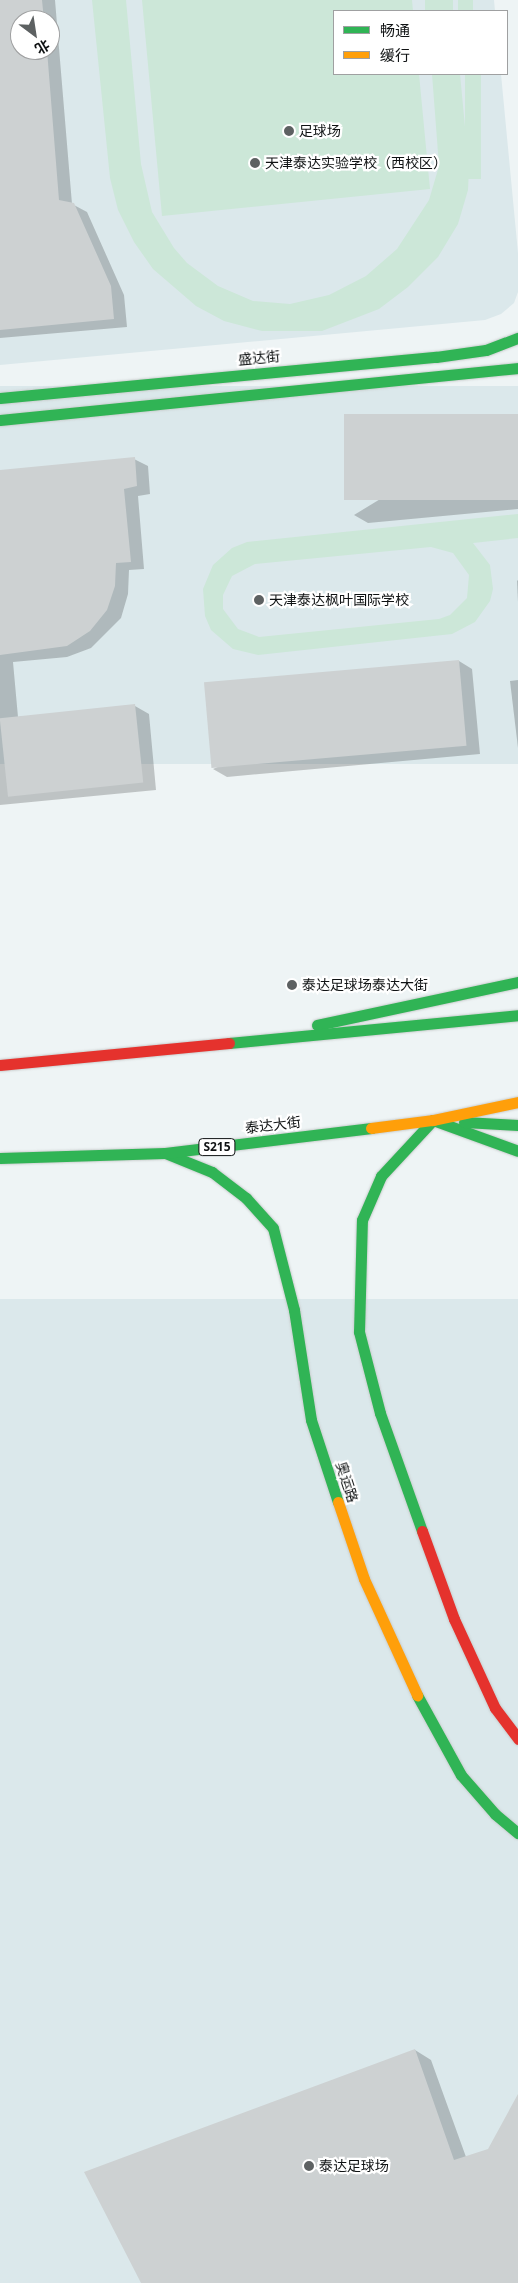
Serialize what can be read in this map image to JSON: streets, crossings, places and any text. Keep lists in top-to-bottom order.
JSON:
{
  "streets": {
    "main road": [
      "盛达街",
      "泰达大街",
      "S215",
      "奥运路"
    ]
  },
  "crossings": [
    ["泰达大街", "奥运路"]
  ],
  "places": [
    "足球场",
    "天津泰达实验学校（西校区）",
    "天津泰达枫叶国际学校",
    "泰达足球场泰达大街",
    "泰达足球场"
  ],
  "legend": ["畅通", "缓行"],
  "north": "bottom right"
}
